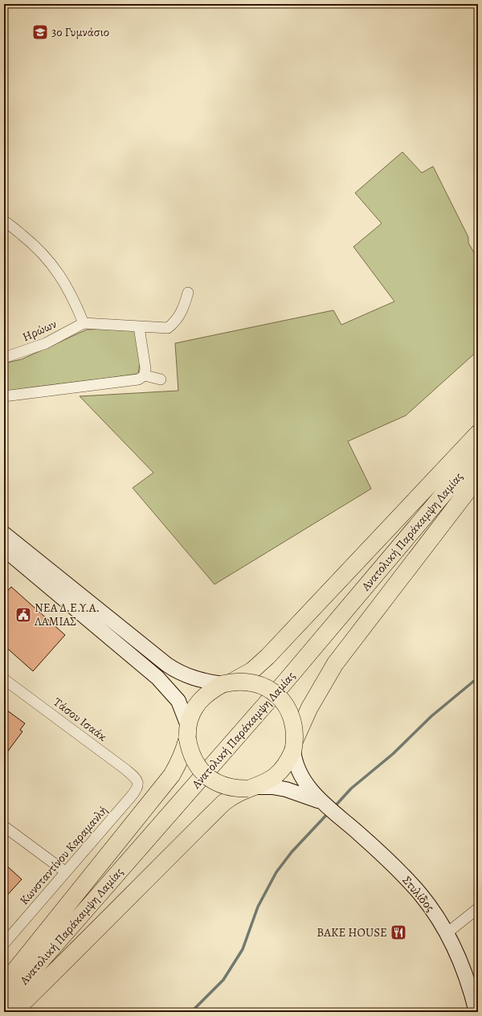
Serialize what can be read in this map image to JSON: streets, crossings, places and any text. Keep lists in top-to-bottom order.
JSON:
{
  "streets": {
    "main road": ["Ανατολική Παράκαμψη Λαμίας", "Στυλίδος"],
    "street": ["Ηρώων", "Τάσου Ισαάκ", "Κωνσταντίνου Καραμανλή"]
  },
  "crossings": [
    ["Τάσου Ισαάκ", "Κωνσταντίνου Καραμανλή"]
  ],
  "places": {
    "school or university": ["3ο Γυμνάσιο"],
    "public building": ["ΝΕΑ Δ.Ε.Υ.Α. ΛΑΜΙΑΣ"],
    "restaurant": ["BAKE HOUSE"]
  }
}
